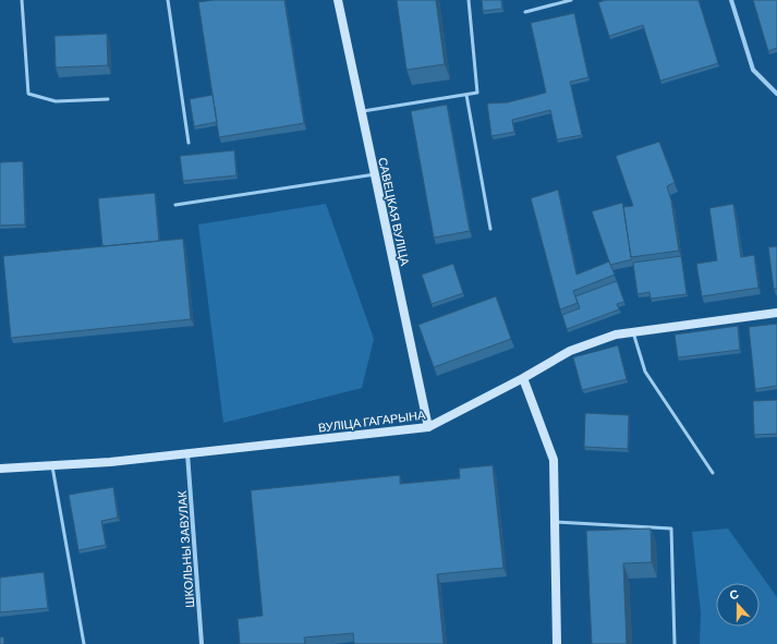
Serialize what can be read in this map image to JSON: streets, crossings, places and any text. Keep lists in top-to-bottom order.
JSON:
{
  "streets": {
    "street": ["САВЕЦКАЯ ВУЛІЦА", "ВУЛІЦА ГАГАРЫНА", "ШКОЛЬНЫ ЗАВУЛАК"]
  },
  "crossings": [
    ["САВЕЦКАЯ ВУЛІЦА", "ВУЛІЦА ГАГАРЫНА"],
    ["ВУЛІЦА ГАГАРЫНА", "ШКОЛЬНЫ ЗАВУЛАК"]
  ],
  "north": "top"
}
